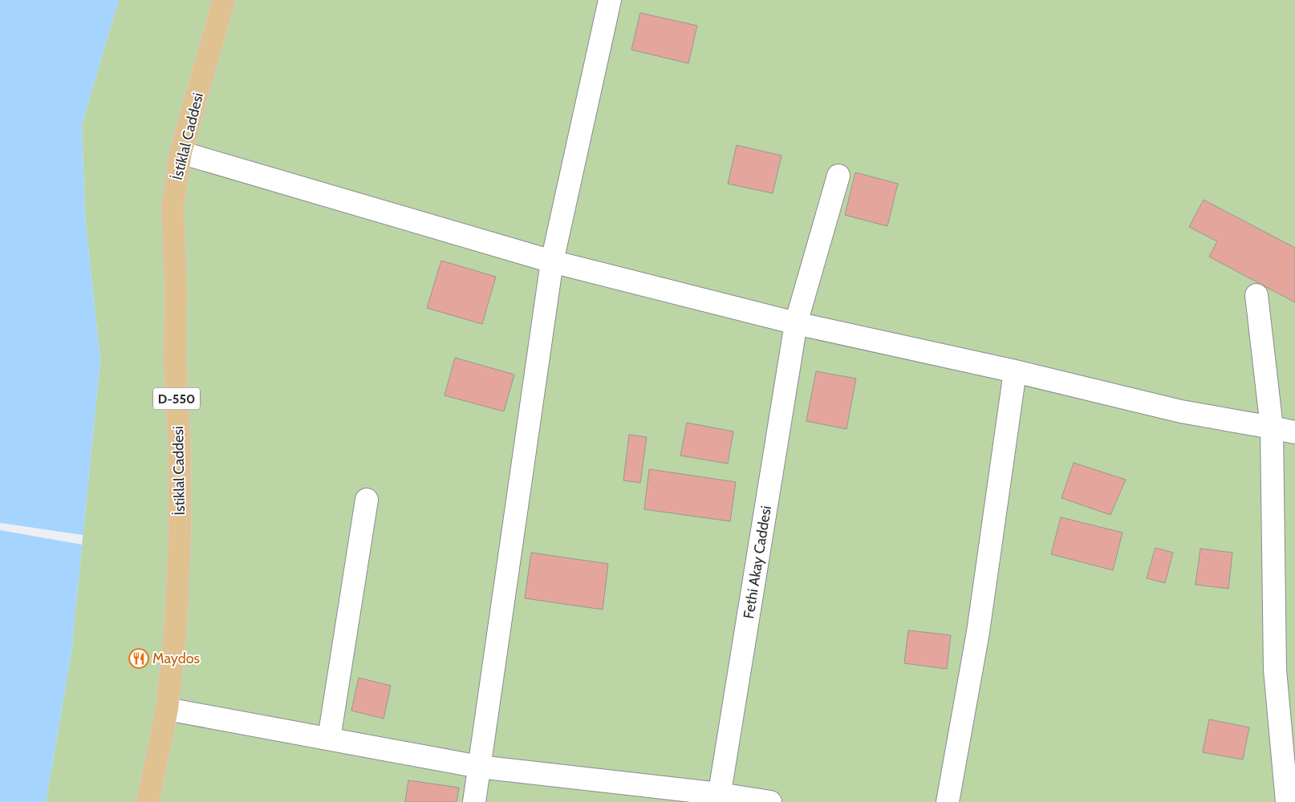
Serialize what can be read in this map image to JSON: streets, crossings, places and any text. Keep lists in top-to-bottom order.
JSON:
{
  "streets": {
    "main road": ["İstiklal Caddesi", "D-550"],
    "street": ["Fethi Akay Caddesi"]
  },
  "places": {
    "restaurant": ["Maydos"]
  }
}
